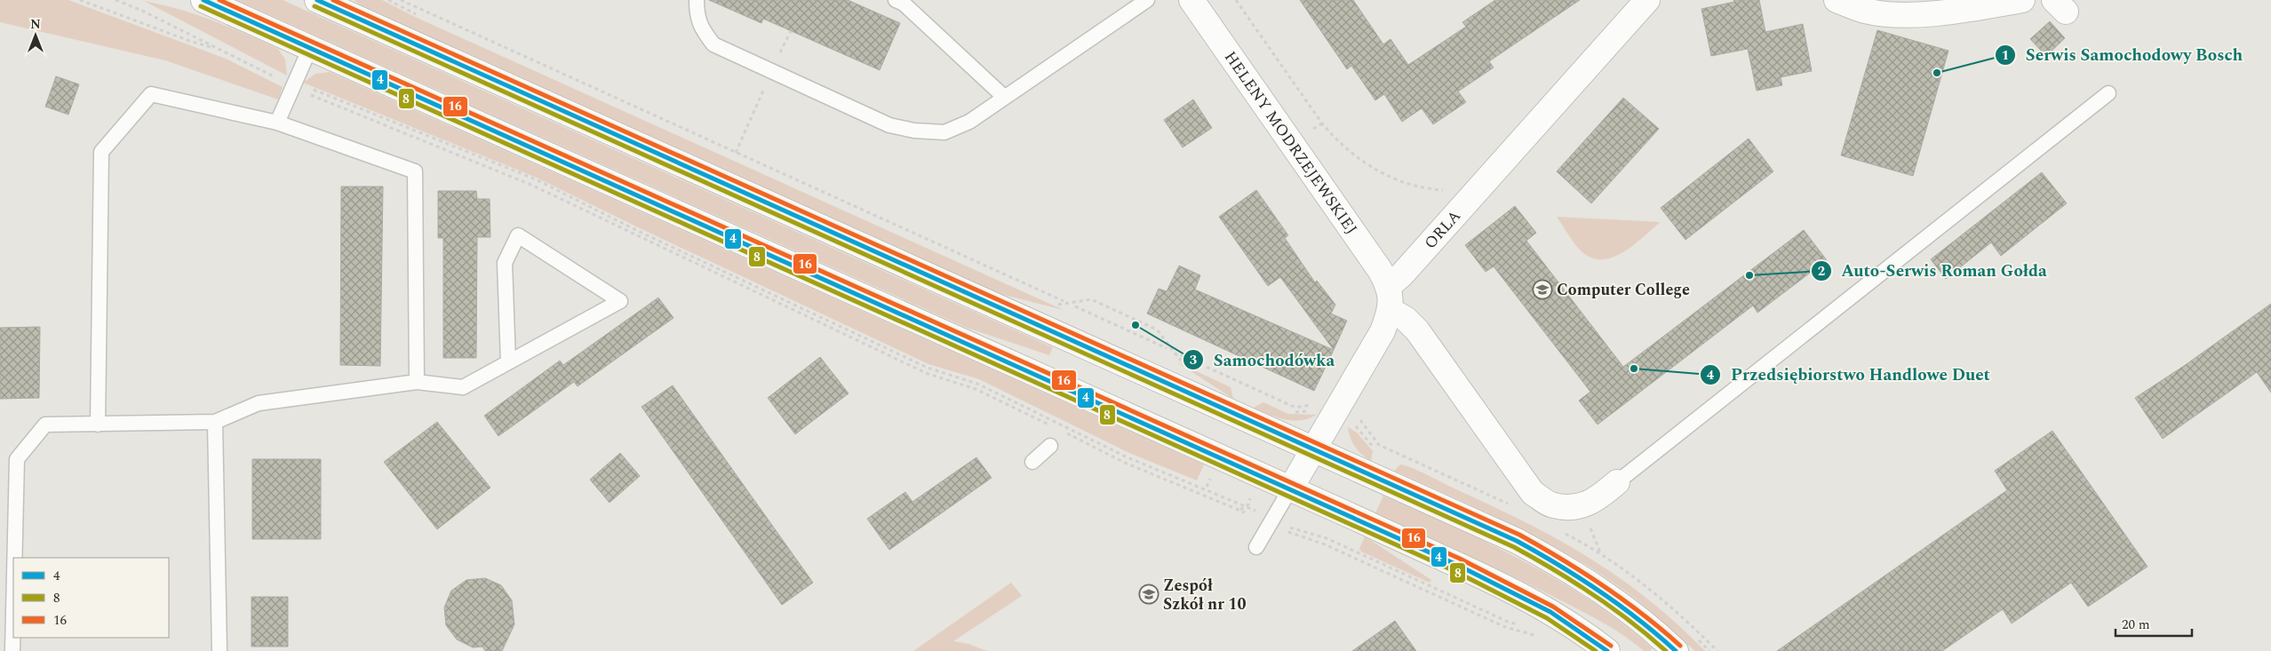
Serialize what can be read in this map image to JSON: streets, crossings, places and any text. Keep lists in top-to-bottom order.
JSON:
{
  "streets": {
    "street": ["HELENY MODRZEJEWSKIEJ", "ORLA"]
  },
  "crossings": [
    ["HELENY MODRZEJEWSKIEJ", "ORLA"]
  ],
  "places": {
    "other": [
      "Serwis Samochodowy Bosch",
      "Auto-Serwis Roman Gołda",
      "Samochodówka",
      "Przedsiębiorstwo Handlowe Duet"
    ],
    "school or university": ["Computer College", "Zespół Szkół nr 10"]
  },
  "lines": ["transit line 4", "transit line 16", "transit line 8"],
  "legend": ["4", "8", "16"],
  "scale_bar": "20 m",
  "north": "top"
}
